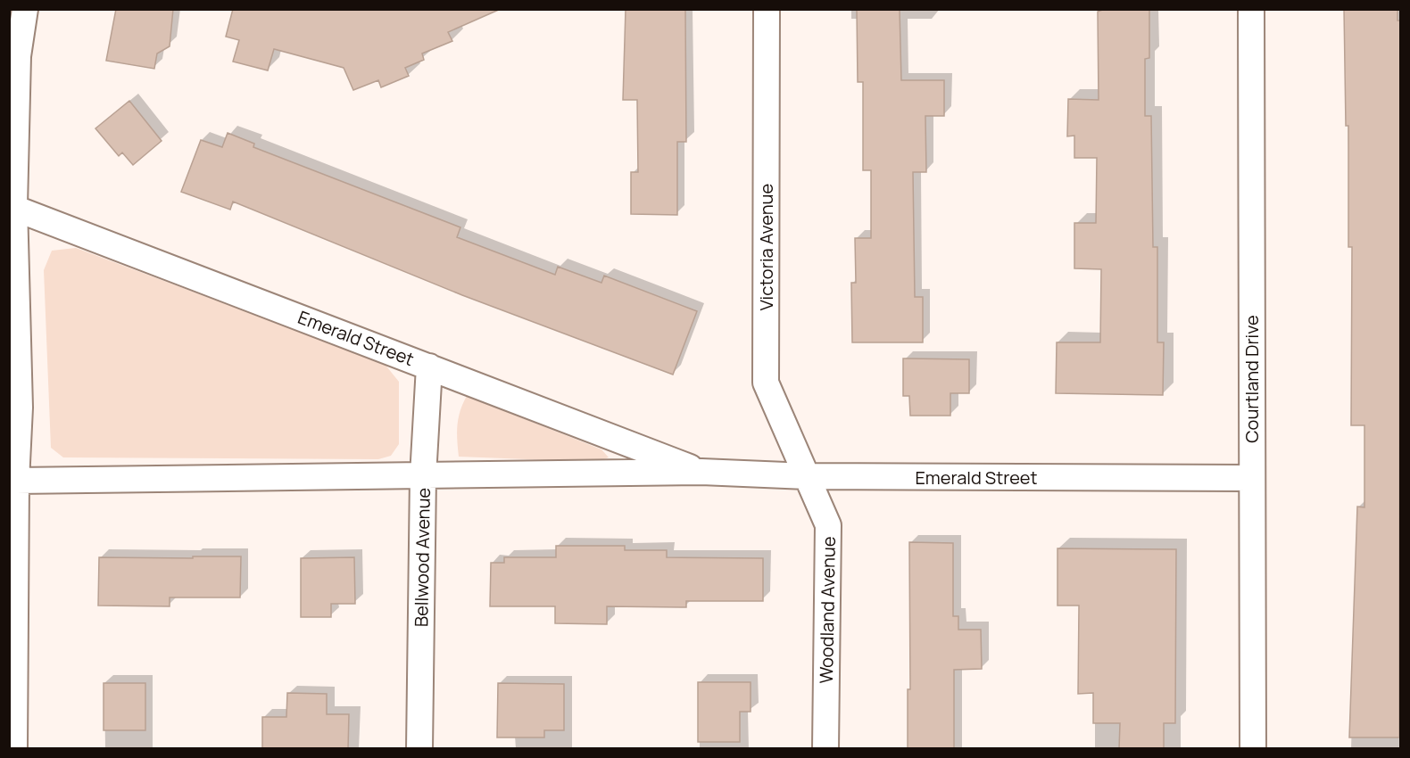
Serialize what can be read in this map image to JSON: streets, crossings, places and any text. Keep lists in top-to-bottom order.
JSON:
{
  "streets": {
    "street": [
      "Victoria Avenue",
      "Emerald Street",
      "Courtland Drive",
      "Bellwood Avenue",
      "Woodland Avenue"
    ]
  },
  "crossings": [
    ["Victoria Avenue", "Emerald Street"],
    ["Victoria Avenue", "Woodland Avenue"],
    ["Emerald Street", "Courtland Drive"],
    ["Emerald Street", "Bellwood Avenue"],
    ["Emerald Street", "Woodland Avenue"]
  ]
}
